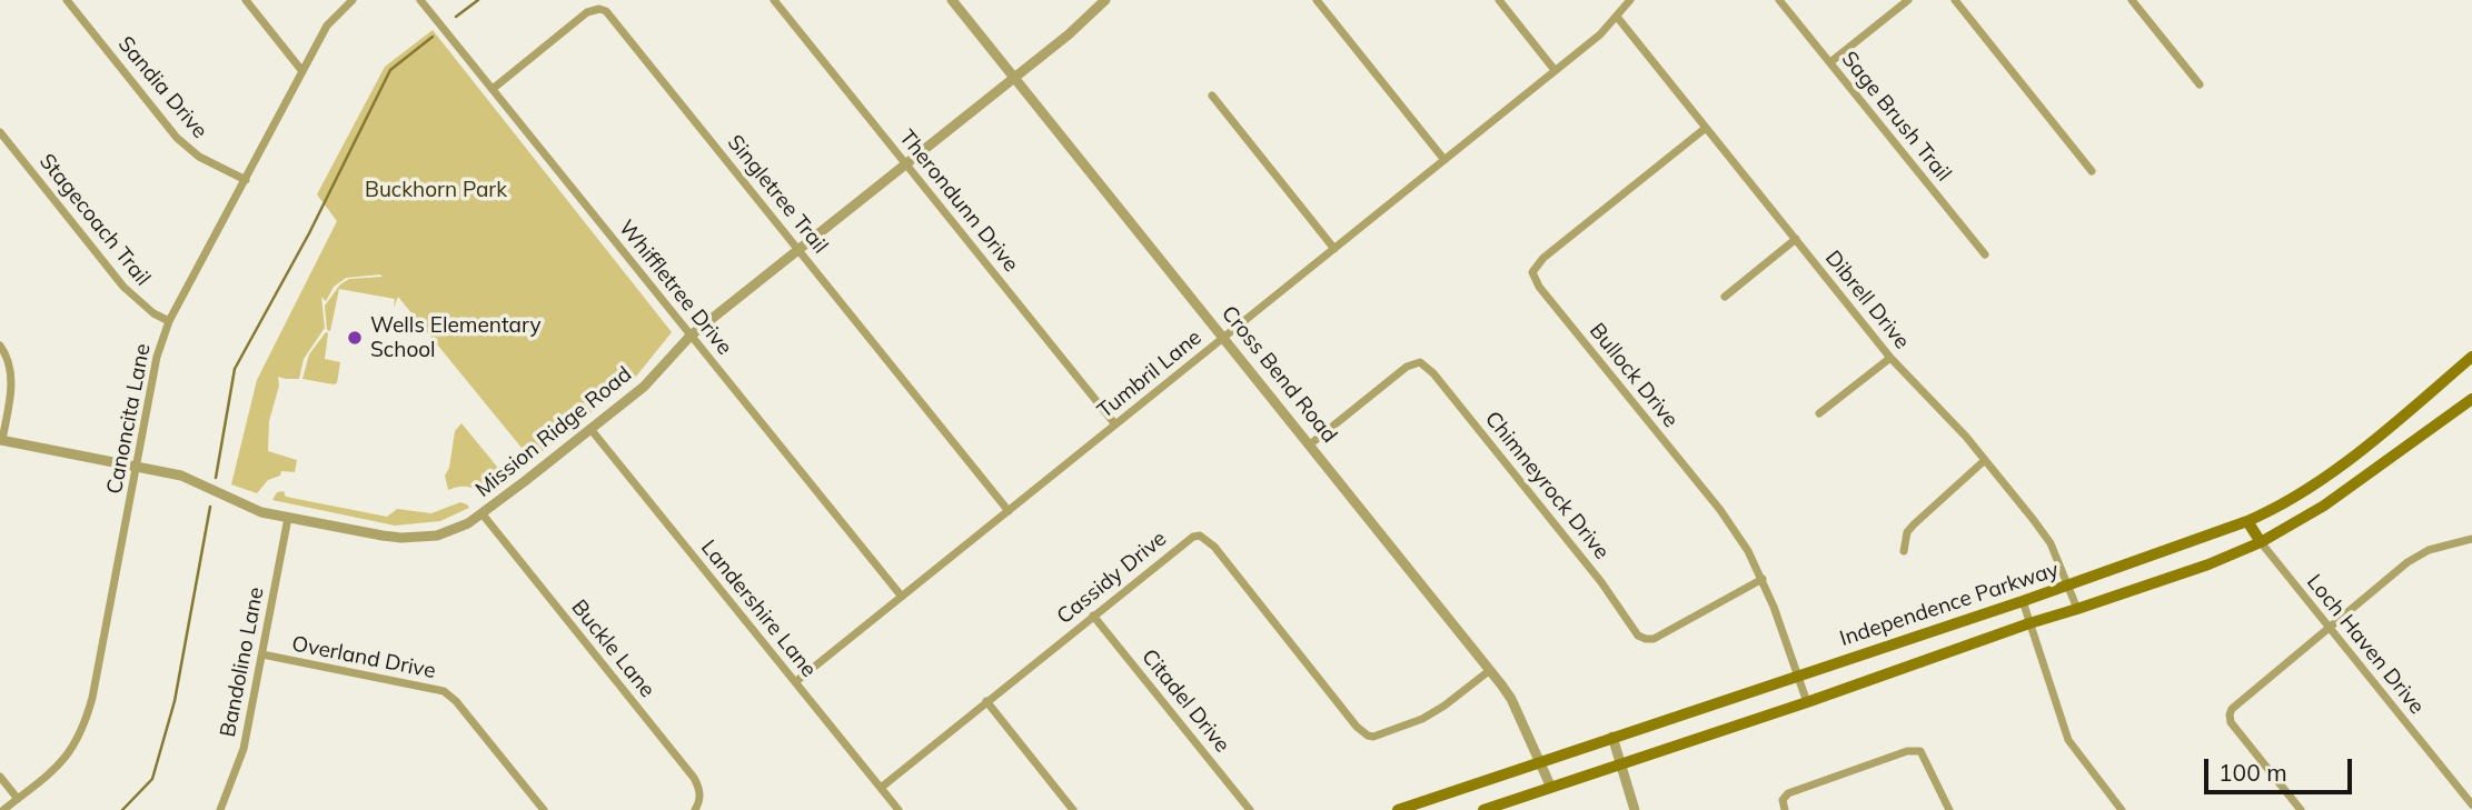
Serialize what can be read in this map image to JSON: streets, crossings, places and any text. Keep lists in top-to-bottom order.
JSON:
{
  "streets": {
    "main road": ["Independence Parkway"],
    "street": [
      "Sandia Drive",
      "Sage Brush Trail",
      "Singletree Trail",
      "Therondunn Drive",
      "Stagecoach Trail",
      "Whiffletree Drive",
      "Dibrell Drive",
      "Tumbril Lane",
      "Cross Bend Road",
      "Bullock Drive",
      "Canoncita Lane",
      "Mission Ridge Road",
      "Chimneyrock Drive",
      "Cassidy Drive",
      "Landershire Lane",
      "Loch Haven Drive",
      "Buckle Lane",
      "Overland Drive",
      "Bandolino Lane",
      "Citadel Drive"
    ]
  },
  "crossings": [
    ["Sandia Drive", "Canoncita Lane"],
    ["Singletree Trail", "Whiffletree Drive"],
    ["Singletree Trail", "Tumbril Lane"],
    ["Singletree Trail", "Mission Ridge Road"],
    ["Therondunn Drive", "Tumbril Lane"],
    ["Therondunn Drive", "Mission Ridge Road"],
    ["Stagecoach Trail", "Canoncita Lane"],
    ["Whiffletree Drive", "Tumbril Lane"],
    ["Whiffletree Drive", "Mission Ridge Road"],
    ["Dibrell Drive", "Tumbril Lane"],
    ["Dibrell Drive", "Bullock Drive"],
    ["Dibrell Drive", "Independence Parkway"],
    ["Tumbril Lane", "Cross Bend Road"],
    ["Tumbril Lane", "Landershire Lane"],
    ["Cross Bend Road", "Mission Ridge Road"],
    ["Cross Bend Road", "Chimneyrock Drive"],
    ["Cross Bend Road", "Cassidy Drive"],
    ["Cross Bend Road", "Independence Parkway"],
    ["Bullock Drive", "Chimneyrock Drive"],
    ["Bullock Drive", "Independence Parkway"],
    ["Canoncita Lane", "Mission Ridge Road"],
    ["Mission Ridge Road", "Landershire Lane"],
    ["Mission Ridge Road", "Buckle Lane"],
    ["Mission Ridge Road", "Bandolino Lane"],
    ["Cassidy Drive", "Landershire Lane"],
    ["Cassidy Drive", "Citadel Drive"],
    ["Independence Parkway", "Loch Haven Drive"],
    ["Overland Drive", "Bandolino Lane"]
  ],
  "parks": ["Buckhorn Park"],
  "places": ["Wells Elementary School"],
  "scale_bar": "100 m"
}
